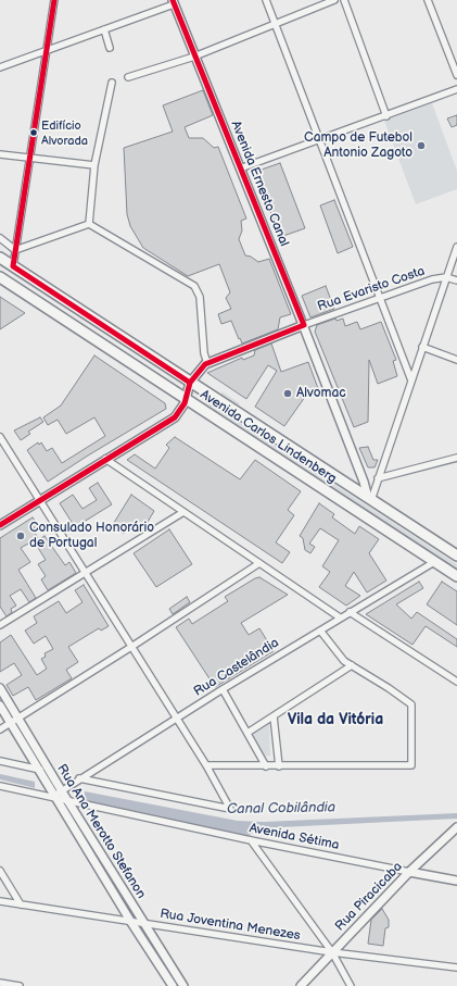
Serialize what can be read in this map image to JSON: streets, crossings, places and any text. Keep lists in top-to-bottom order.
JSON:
{
  "streets": {
    "main road": ["Avenida Carlos Lindenberg"],
    "street": [
      "Avenida Ernesto Canal",
      "Rua Evaristo Costa",
      "Rua Castelândia",
      "Rua Ana Merotto Stefanon",
      "Avenida Sétima",
      "Rua Piracicaba",
      "Rua Joventina Menezes"
    ]
  },
  "crossings": [
    ["Avenida Ernesto Canal", "Rua Evaristo Costa"],
    ["Avenida Ernesto Canal", "Avenida Carlos Lindenberg"],
    ["Rua Evaristo Costa", "Avenida Carlos Lindenberg"],
    ["Avenida Carlos Lindenberg", "Rua Castelândia"],
    ["Rua Castelândia", "Rua Ana Merotto Stefanon"],
    ["Rua Castelândia", "Avenida Sétima"],
    ["Rua Ana Merotto Stefanon", "Avenida Sétima"],
    ["Rua Ana Merotto Stefanon", "Rua Joventina Menezes"],
    ["Avenida Sétima", "Rua Piracicaba"],
    ["Rua Piracicaba", "Rua Joventina Menezes"]
  ],
  "districts": ["Vila da Vitória"],
  "water": ["Canal Cobilândia"],
  "places": [
    "Edifício Alvorada",
    "Campo de Futebol Antonio Zagoto",
    "Alvomac",
    "Consulado Honorário de Portugal"
  ]
}
